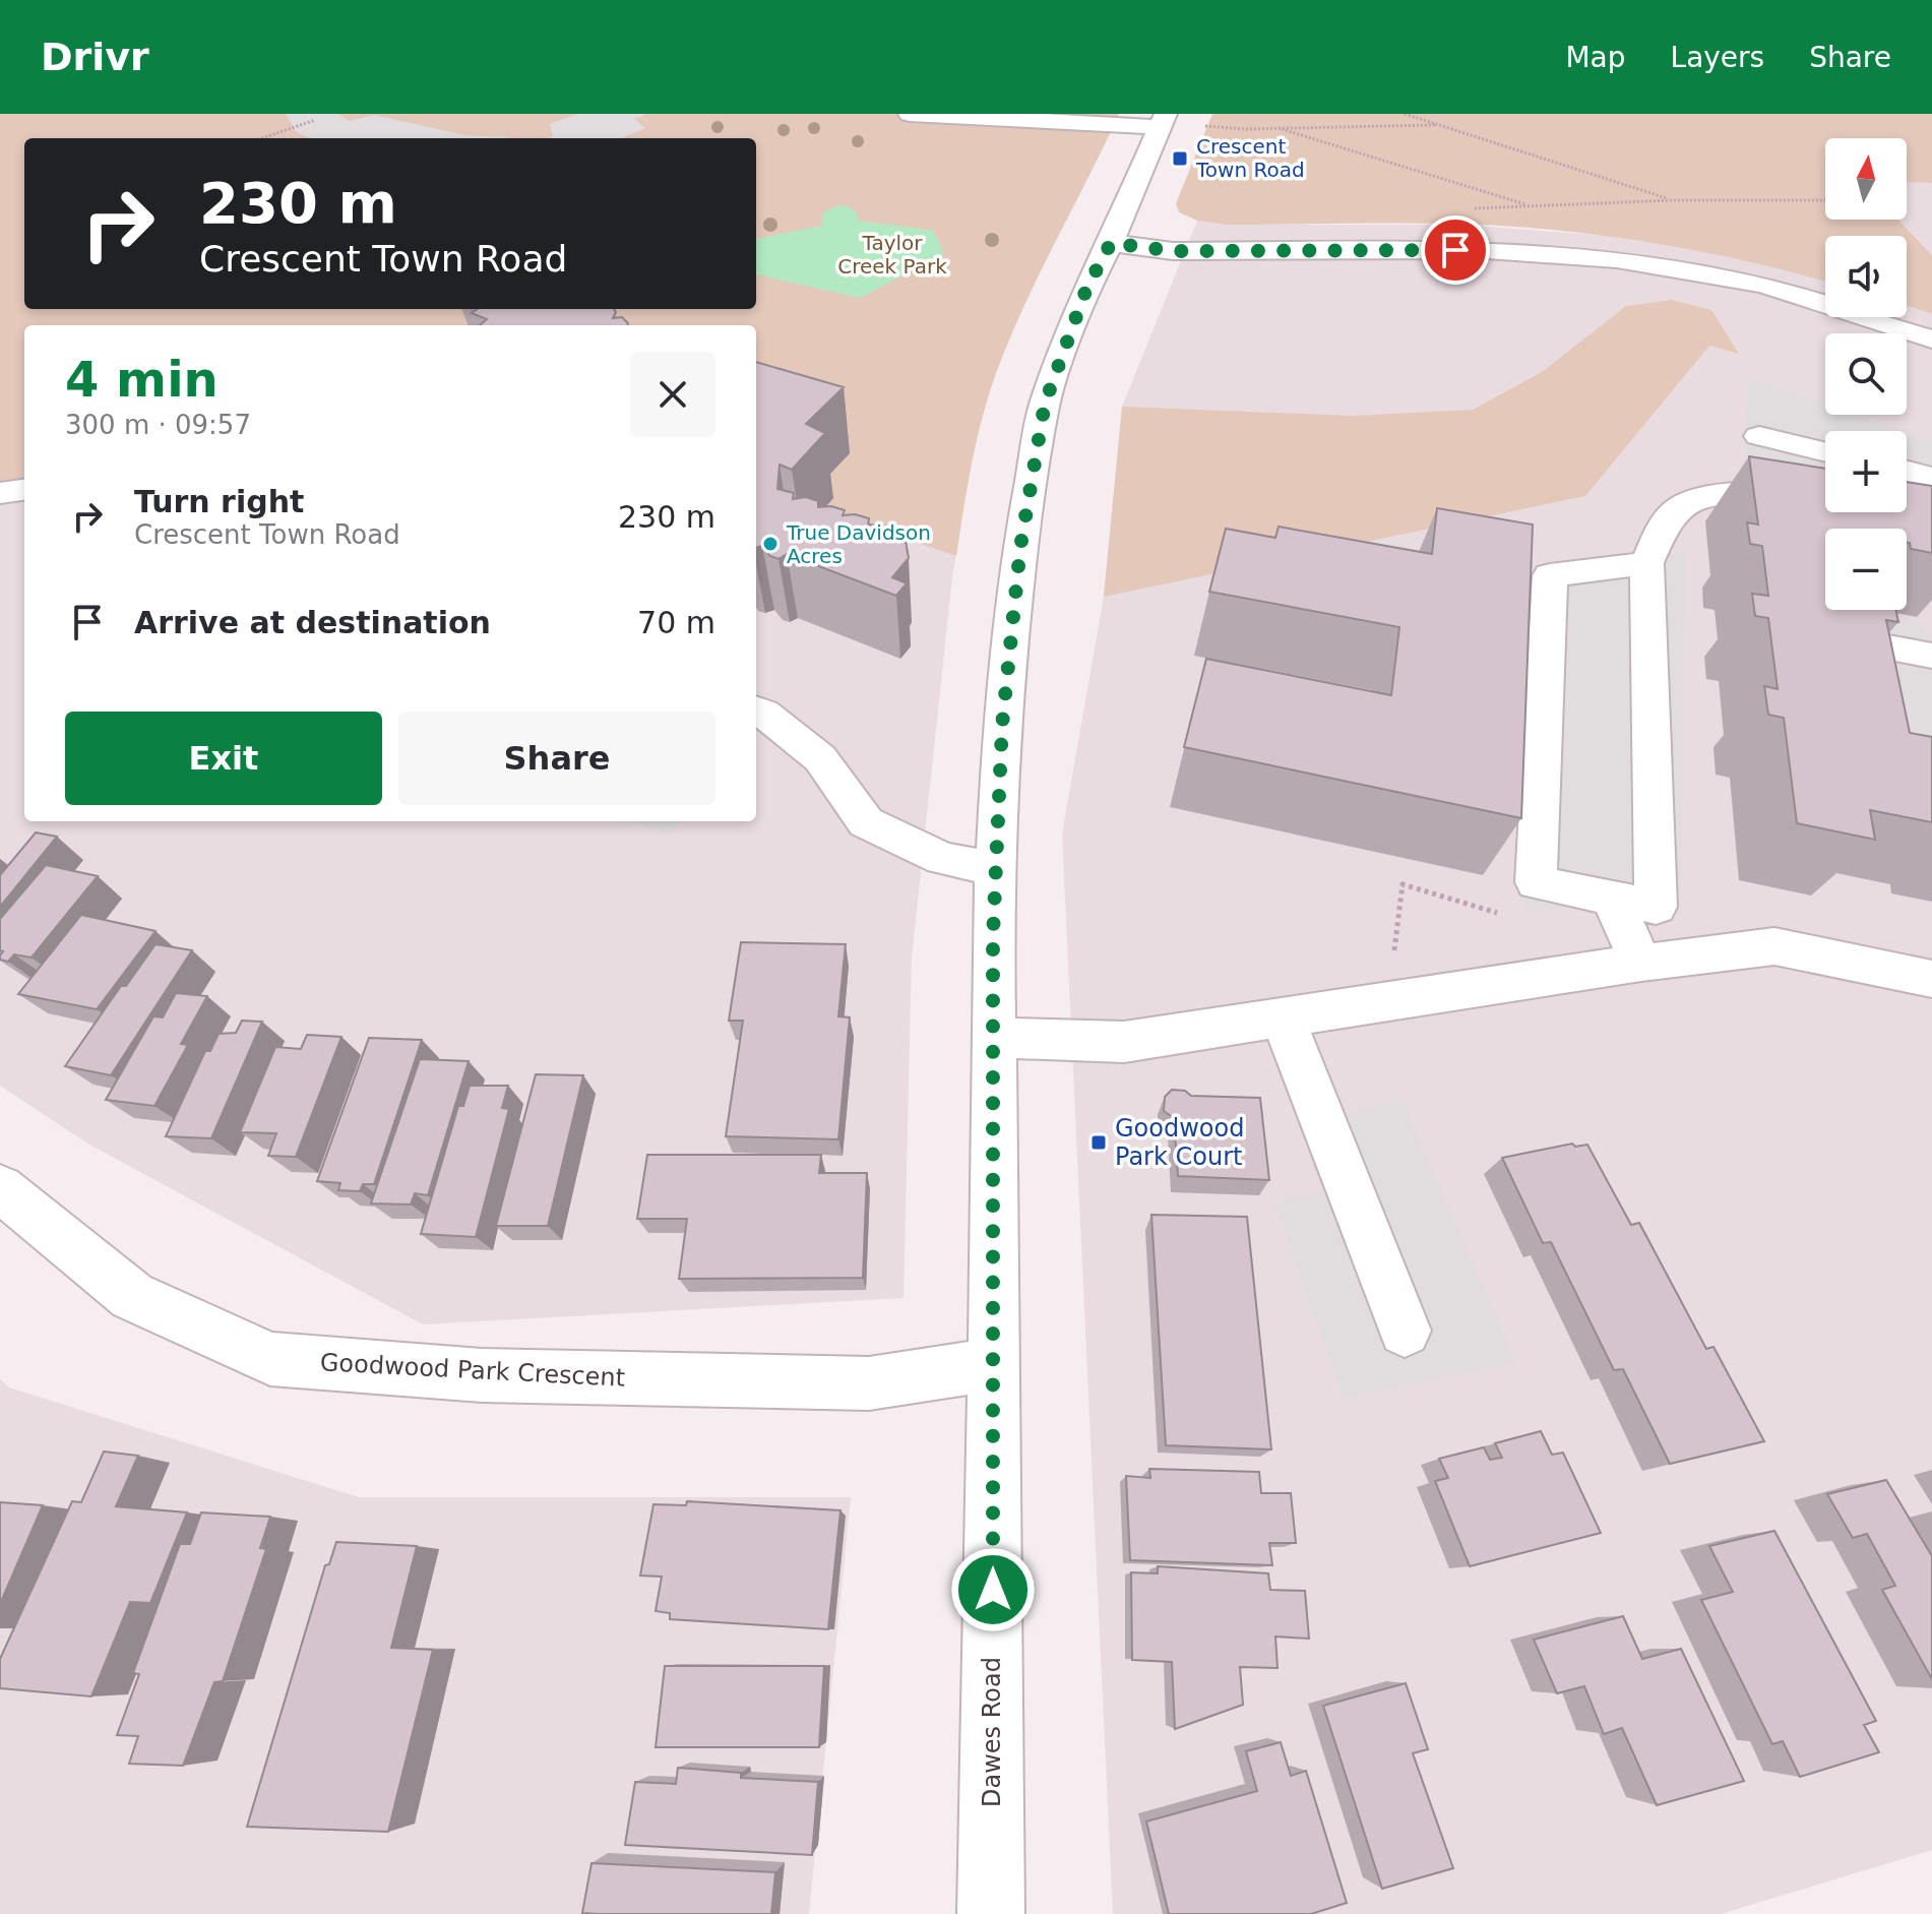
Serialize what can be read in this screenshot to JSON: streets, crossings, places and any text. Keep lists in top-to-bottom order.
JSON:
{
  "streets": {
    "street": ["Goodwood Park Crescent", "Dawes Road"]
  },
  "crossings": [
    ["Goodwood Park Crescent", "Dawes Road"]
  ],
  "parks": ["Taylor Creek Park"],
  "places": {
    "transit": ["Crescent Town Road", "Goodwood Park Court"],
    "other": ["True Davidson Acres"]
  },
  "north": "top",
  "page": {
    "header": "Drivr",
    "nav": ["Map", "Layers", "Share"],
    "map_buttons": ["+", "−"],
    "turn": ["230 m", "Crescent Town Road"],
    "heading": ["4 min", "300 m · 09:57"],
    "list": [
      {
        "name": "Turn right",
        "note": "Crescent Town Road",
        "value": "230 m"
      },
      {
        "name": "Arrive at destination",
        "value": "70 m"
      }
    ],
    "buttons": ["Exit", "Share"]
  }
}
